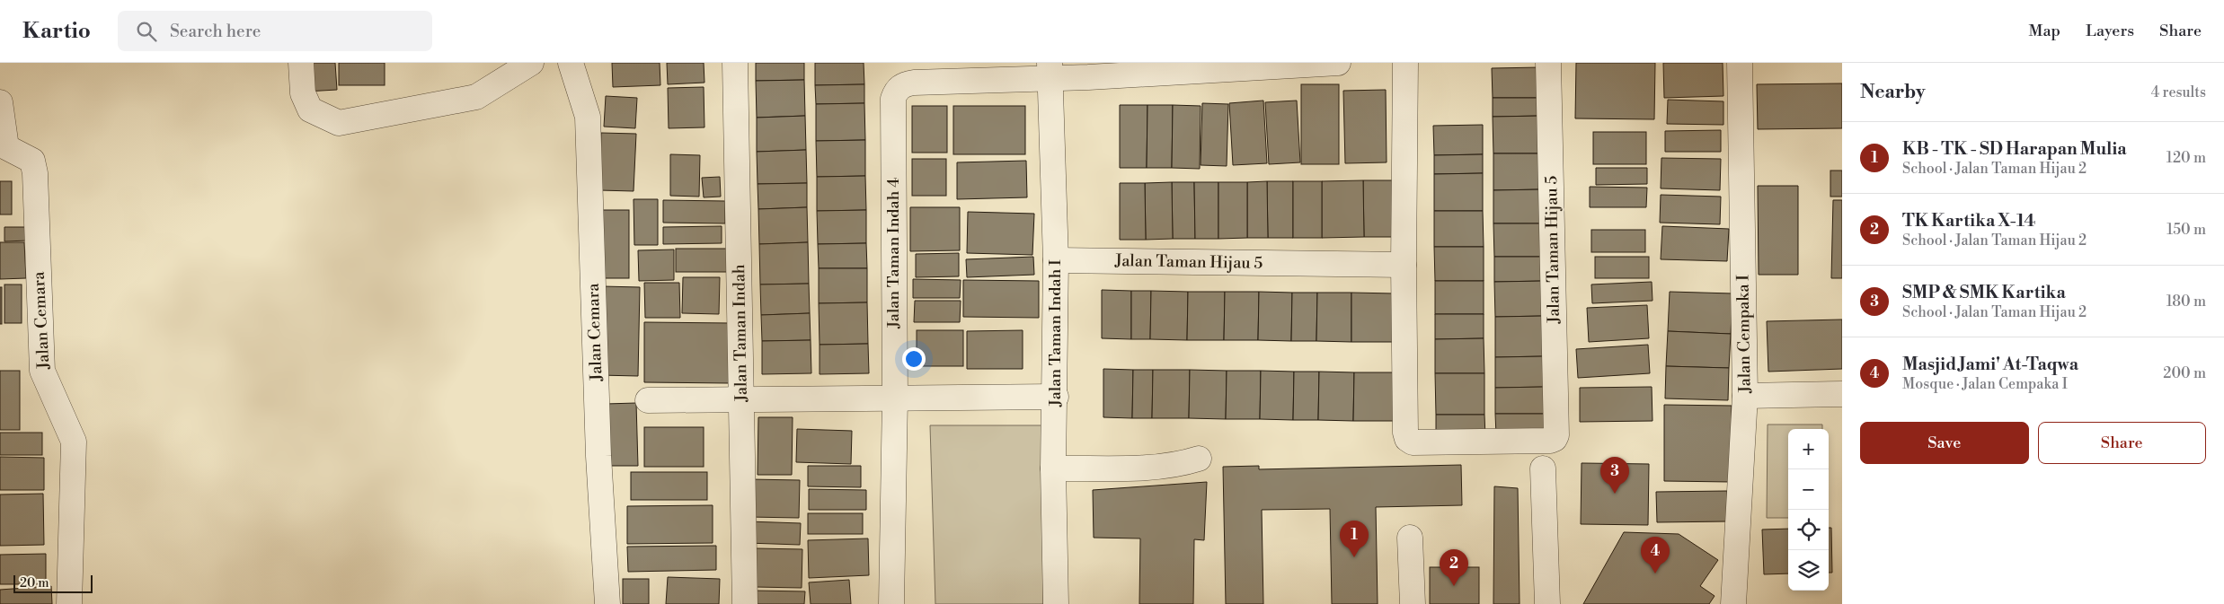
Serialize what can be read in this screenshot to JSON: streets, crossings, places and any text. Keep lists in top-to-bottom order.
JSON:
{
  "streets": {
    "street": [
      "Jalan Taman Hijau 5",
      "Jalan Taman Indah 4",
      "Jalan Cemara",
      "Jalan Taman Indah",
      "Jalan Taman Indah I",
      "Jalan Cempaka I"
    ]
  },
  "crossings": [
    ["Jalan Taman Hijau 5", "Jalan Taman Indah I"],
    ["Jalan Taman Indah 4", "Jalan Taman Indah I"]
  ],
  "scale_bar": "20 m",
  "page": {
    "header": "Kartio",
    "search": "Search here",
    "nav": ["Map", "Layers", "Share"],
    "heading": ["Nearby", "4 results"],
    "list": [
      {
        "mark": "1",
        "name": "KB - TK - SD Harapan Mulia",
        "note": "School · Jalan Taman Hijau 2",
        "value": "120 m"
      },
      {
        "mark": "2",
        "name": "TK Kartika X-14",
        "note": "School · Jalan Taman Hijau 2",
        "value": "150 m"
      },
      {
        "mark": "3",
        "name": "SMP & SMK Kartika",
        "note": "School · Jalan Taman Hijau 2",
        "value": "180 m"
      },
      {
        "mark": "4",
        "name": "Masjid Jami' At-Taqwa",
        "note": "Mosque · Jalan Cempaka I",
        "value": "200 m"
      }
    ],
    "buttons": ["Save", "Share"],
    "map_buttons": ["+", "−"],
    "pins": [
      "3",
      "1",
      "4",
      "2"
    ],
    "scale": "20 m"
  }
}
